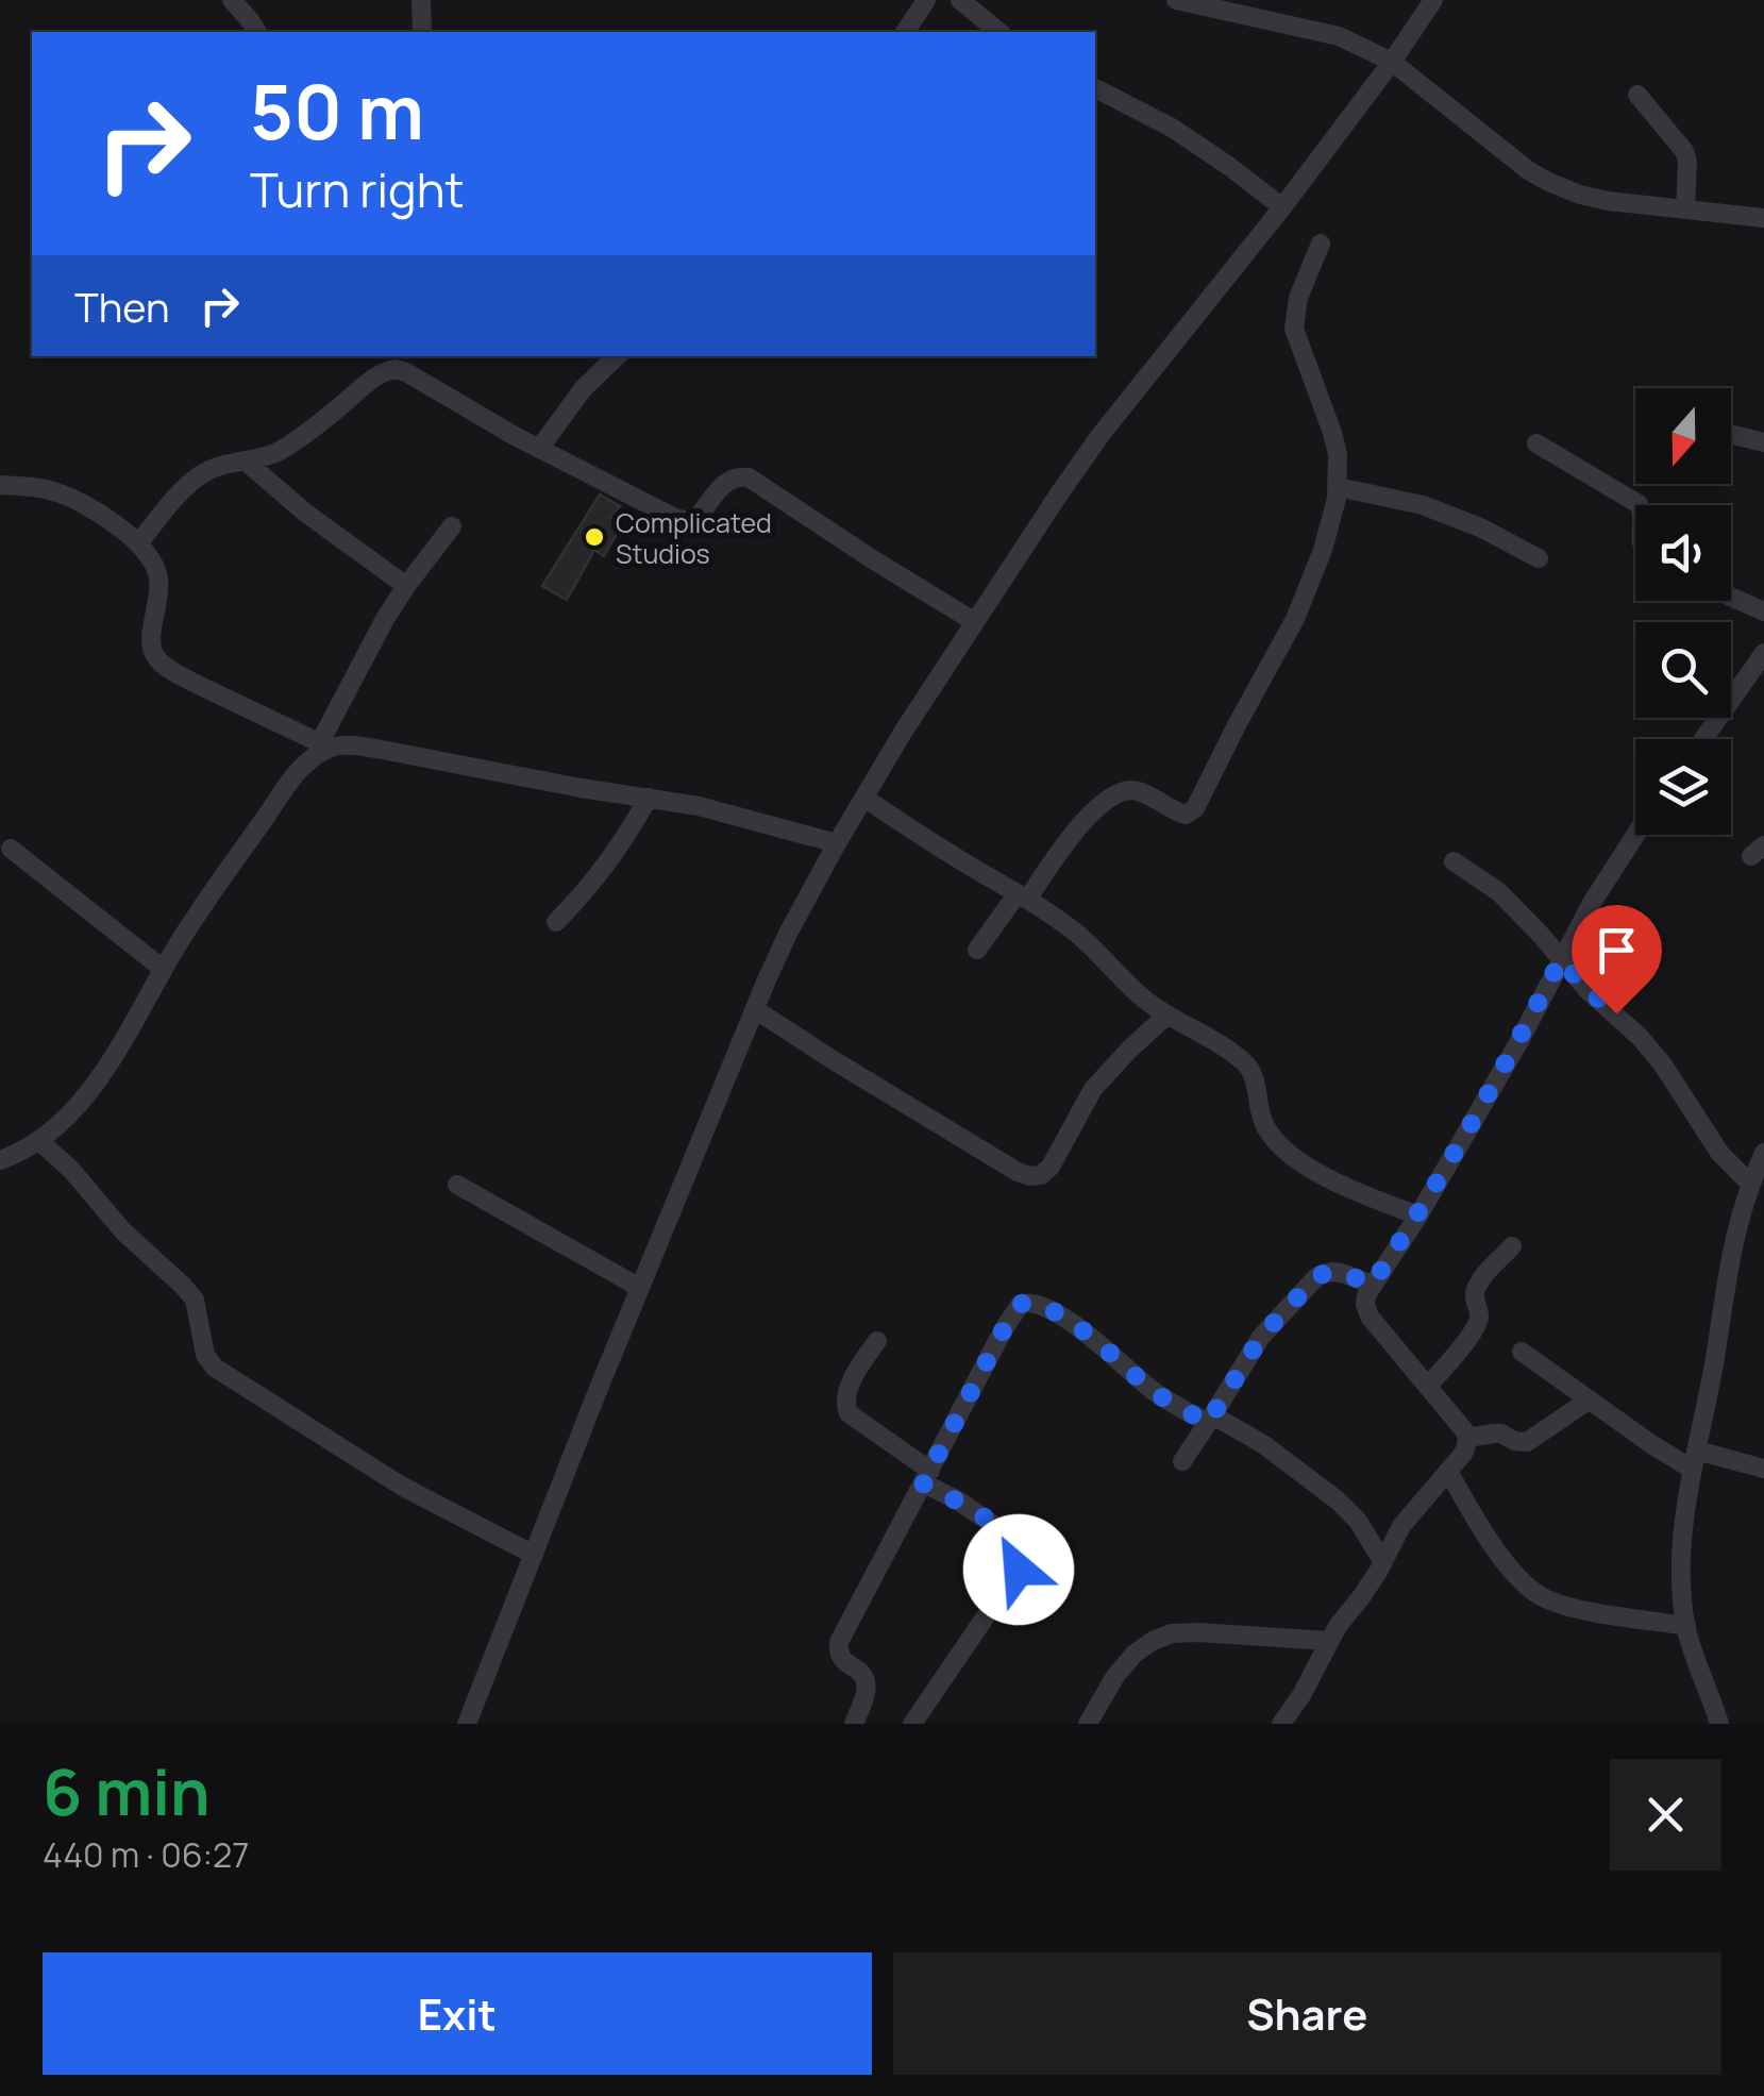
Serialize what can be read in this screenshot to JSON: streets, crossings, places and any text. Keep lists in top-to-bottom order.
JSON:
{
  "places": ["Complicated Studios"],
  "north": "bottom",
  "page": {
    "turn": ["50 m", "Turn right"],
    "then": "Then",
    "heading": ["6 min", "440 m · 06:27"],
    "buttons": ["Exit", "Share"]
  }
}
